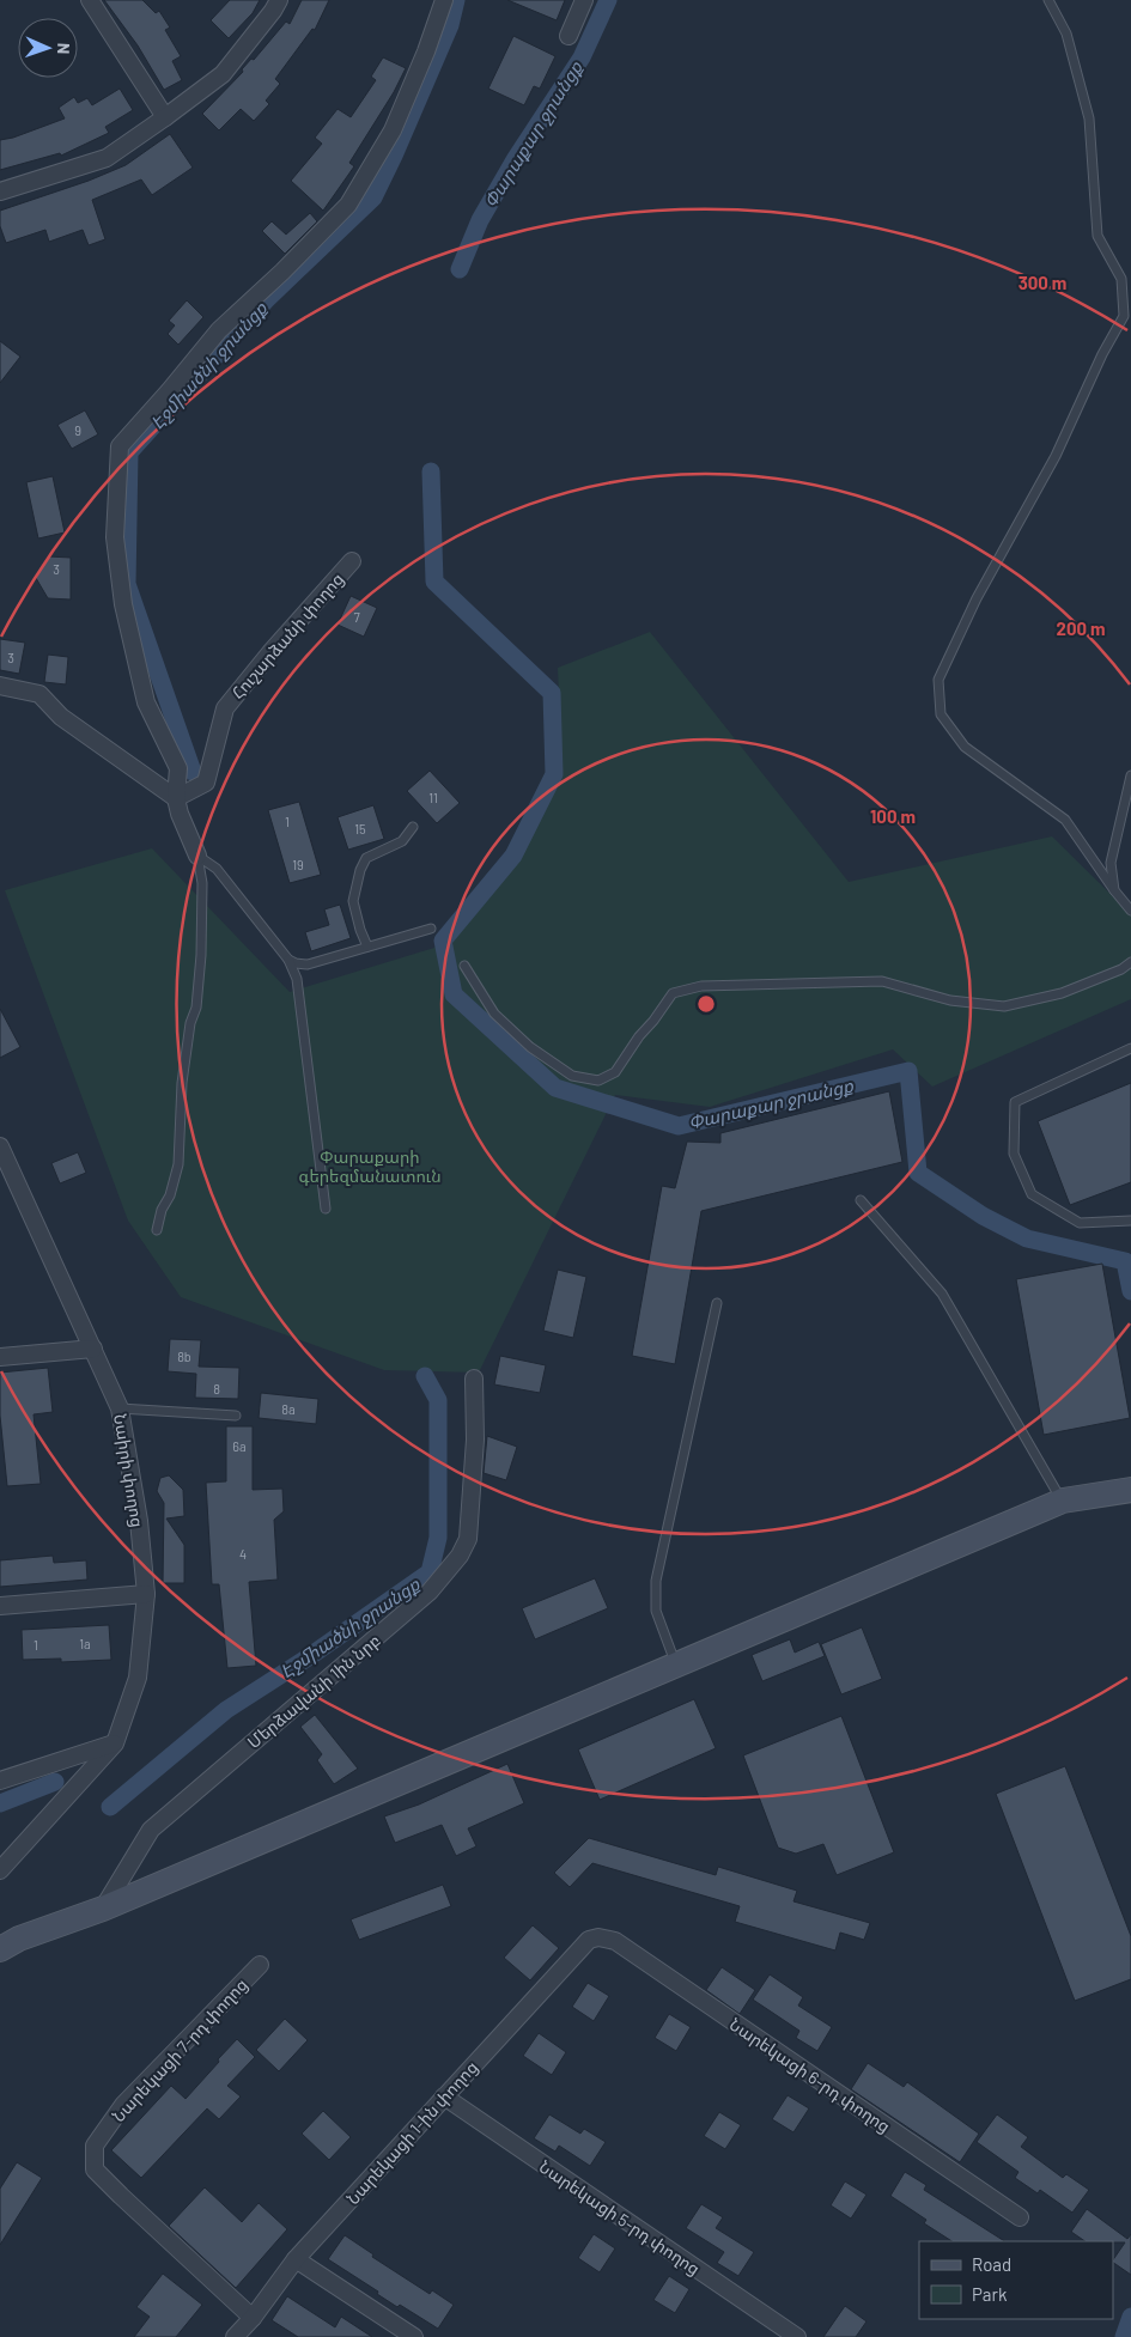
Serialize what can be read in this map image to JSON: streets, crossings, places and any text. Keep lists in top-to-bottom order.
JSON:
{
  "streets": {
    "street": [
      "Հուշարձանի փողոց",
      "Նաիրի փողոց",
      "Մերձավանի 1ին նրբ",
      "Նարեկացի 7-րդ փողոց",
      "Նարեկացի 6-րդ փողոց",
      "Նարեկացի 1-ին փողոց",
      "Նարեկացի 5-րդ փողոց"
    ]
  },
  "crossings": [
    ["Նարեկացի 7-րդ փողոց", "Նարեկացի 1-ին փողոց"],
    ["Նարեկացի 6-րդ փողոց", "Նարեկացի 1-ին փողոց"],
    ["Նարեկացի 1-ին փողոց", "Նարեկացի 5-րդ փողոց"]
  ],
  "water": ["Փարաքար ջրանցք", "Էջմիածնի ջրանցք"],
  "parks": ["Փարաքարի գերեզմանատուն"],
  "house_numbers": [
    "9",
    "3",
    "7",
    "3",
    "11",
    "1",
    "15",
    "19",
    "8b",
    "8",
    "8a",
    "6a",
    "4",
    "1a",
    "1"
  ],
  "legend": ["Road", "Park"],
  "north": "right",
  "rings": ["300 m", "200 m", "100 m"]
}
